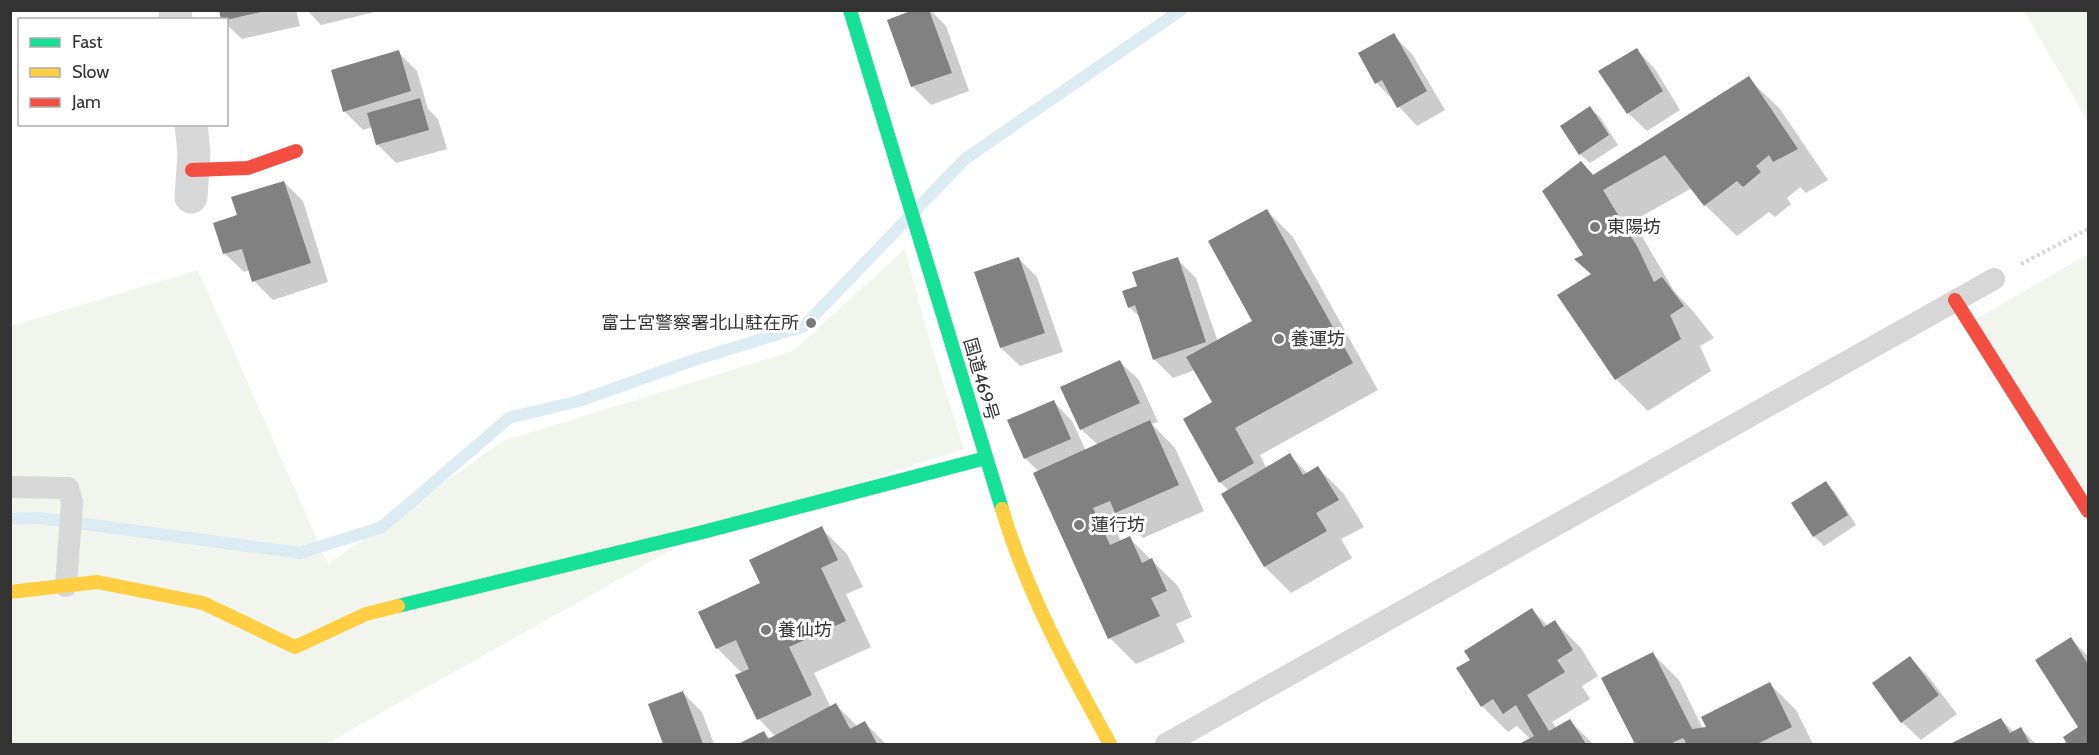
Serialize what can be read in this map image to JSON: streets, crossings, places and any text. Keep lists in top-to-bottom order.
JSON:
{
  "streets": {
    "main road": ["国道469号"]
  },
  "places": [
    "東陽坊",
    "富士宮警察署北山駐在所",
    "養運坊",
    "蓮行坊",
    "養仙坊"
  ],
  "legend": ["Fast", "Slow", "Jam"]
}
